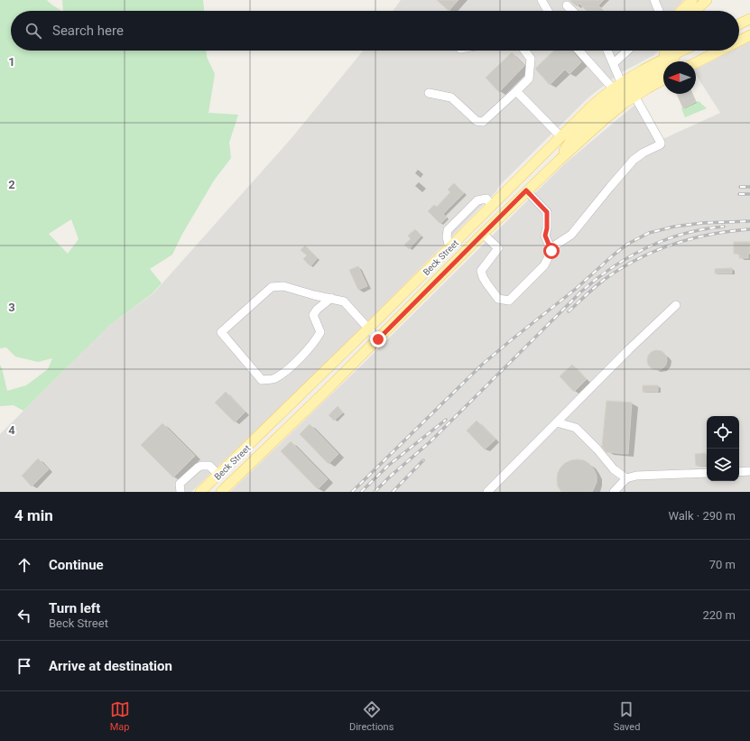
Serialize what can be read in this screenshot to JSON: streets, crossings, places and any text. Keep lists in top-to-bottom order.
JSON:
{
  "streets": {
    "main road": ["Beck Street"]
  },
  "north": "left",
  "page": {
    "search": "Search here",
    "heading": ["4 min", "Walk · 290 m"],
    "list": [
      ["Continue", "70 m"],
      ["Turn left", "Beck Street", "220 m"],
      "Arrive at destination"
    ],
    "nav": ["Map", "Directions", "Saved"]
  },
  "grid": {
    "rows": [
      "1",
      "2",
      "3",
      "4"
    ]
  }
}
